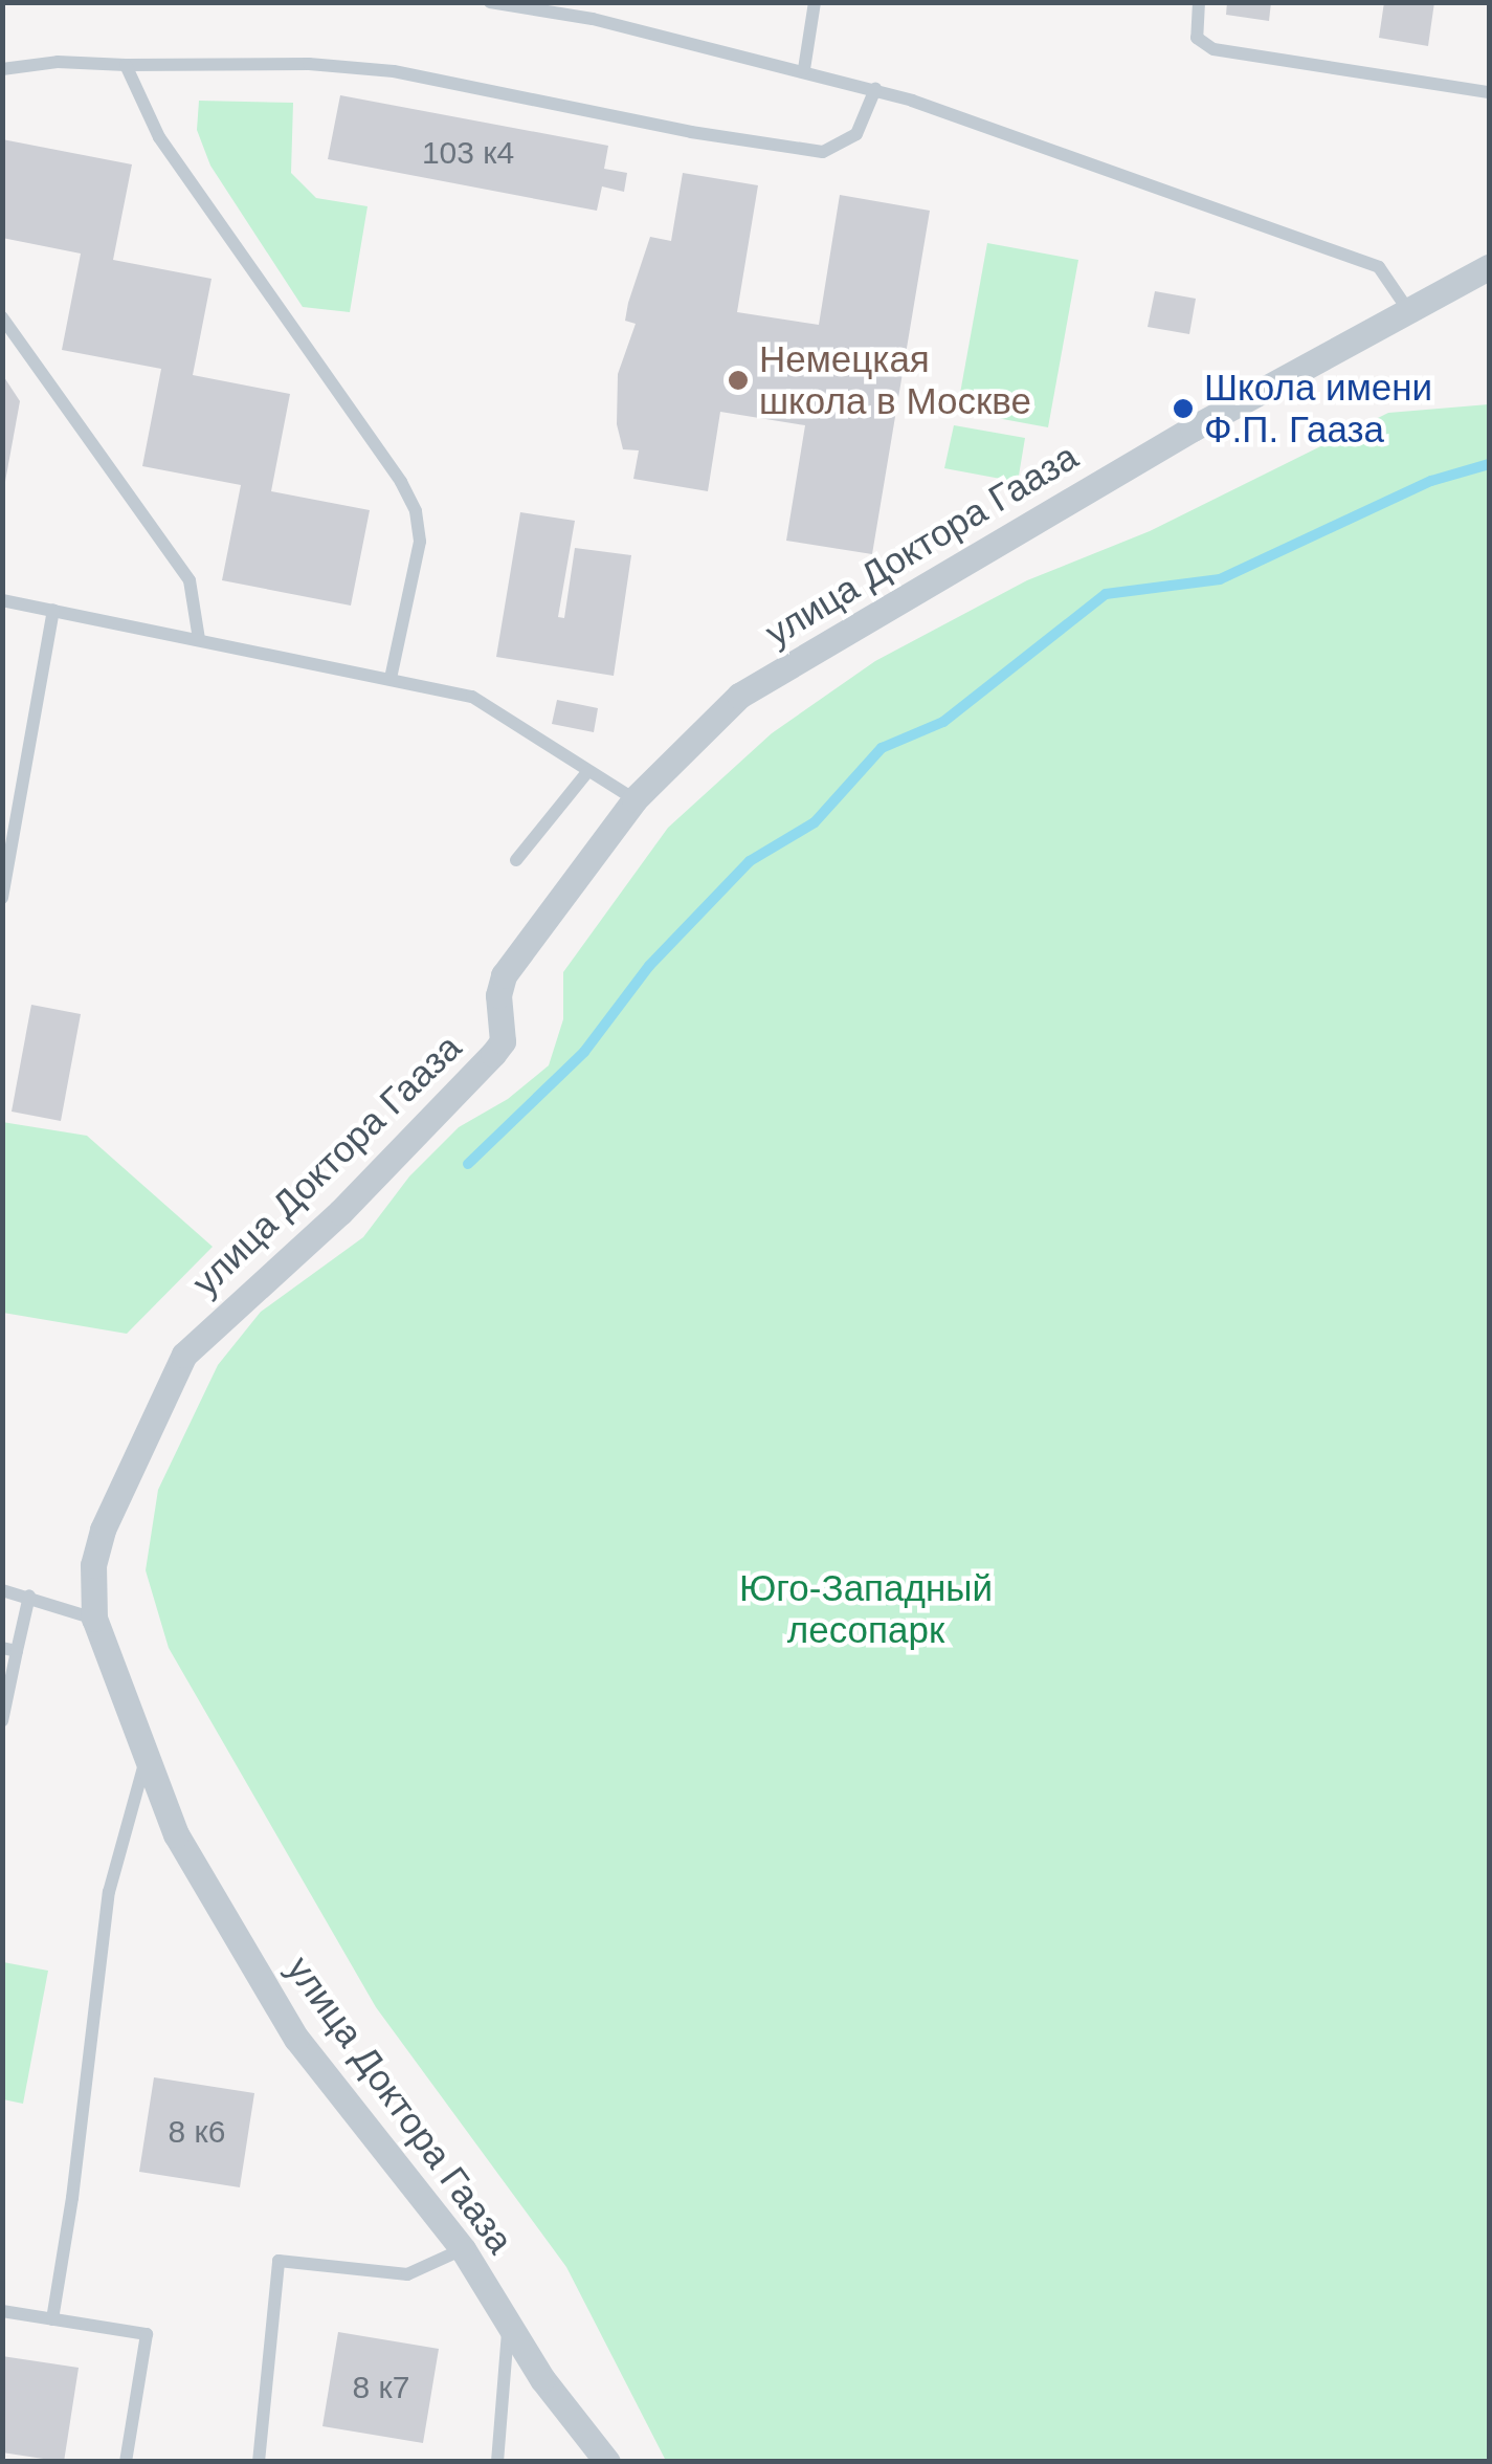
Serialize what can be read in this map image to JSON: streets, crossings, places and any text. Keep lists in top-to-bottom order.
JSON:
{
  "streets": {
    "street": ["улица Доктора Гааза"]
  },
  "parks": ["Юго-Западный лесопарк"],
  "places": ["Немецкая школа в Москве", "Школа имени Ф.П. Гааза"],
  "house_numbers": ["103 к4", "8 к6", "8 к7"]
}
